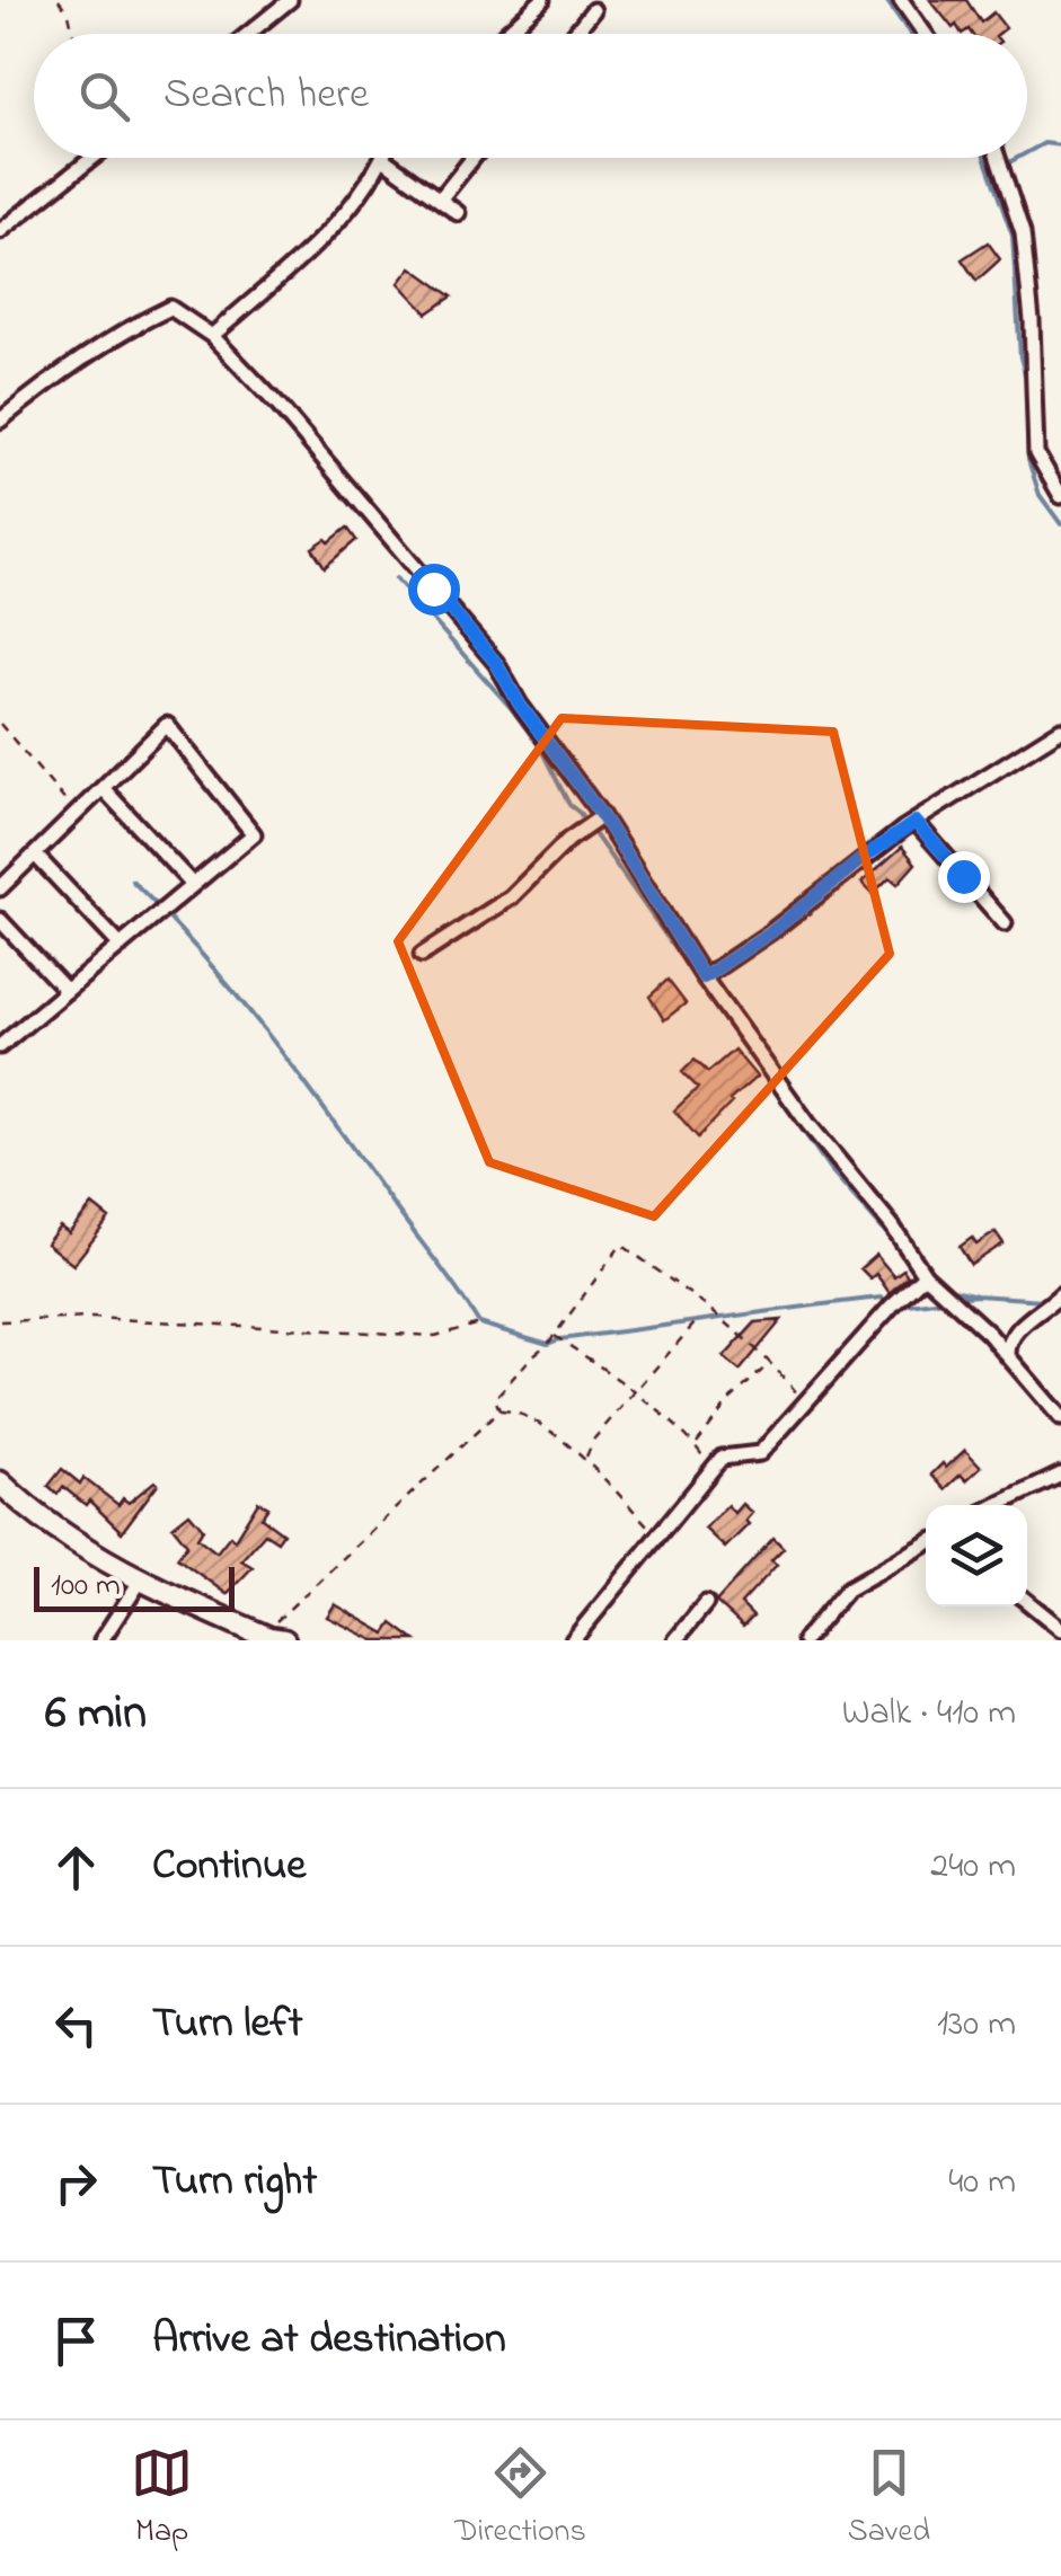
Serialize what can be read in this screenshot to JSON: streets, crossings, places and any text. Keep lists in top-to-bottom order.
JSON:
{
  "scale_bar": "100 m",
  "page": {
    "search": "Search here",
    "scale": "100 m",
    "heading": ["6 min", "Walk · 410 m"],
    "list": [
      ["Continue", "240 m"],
      ["Turn left", "130 m"],
      ["Turn right", "40 m"],
      "Arrive at destination"
    ],
    "nav": ["Map", "Directions", "Saved"]
  }
}
